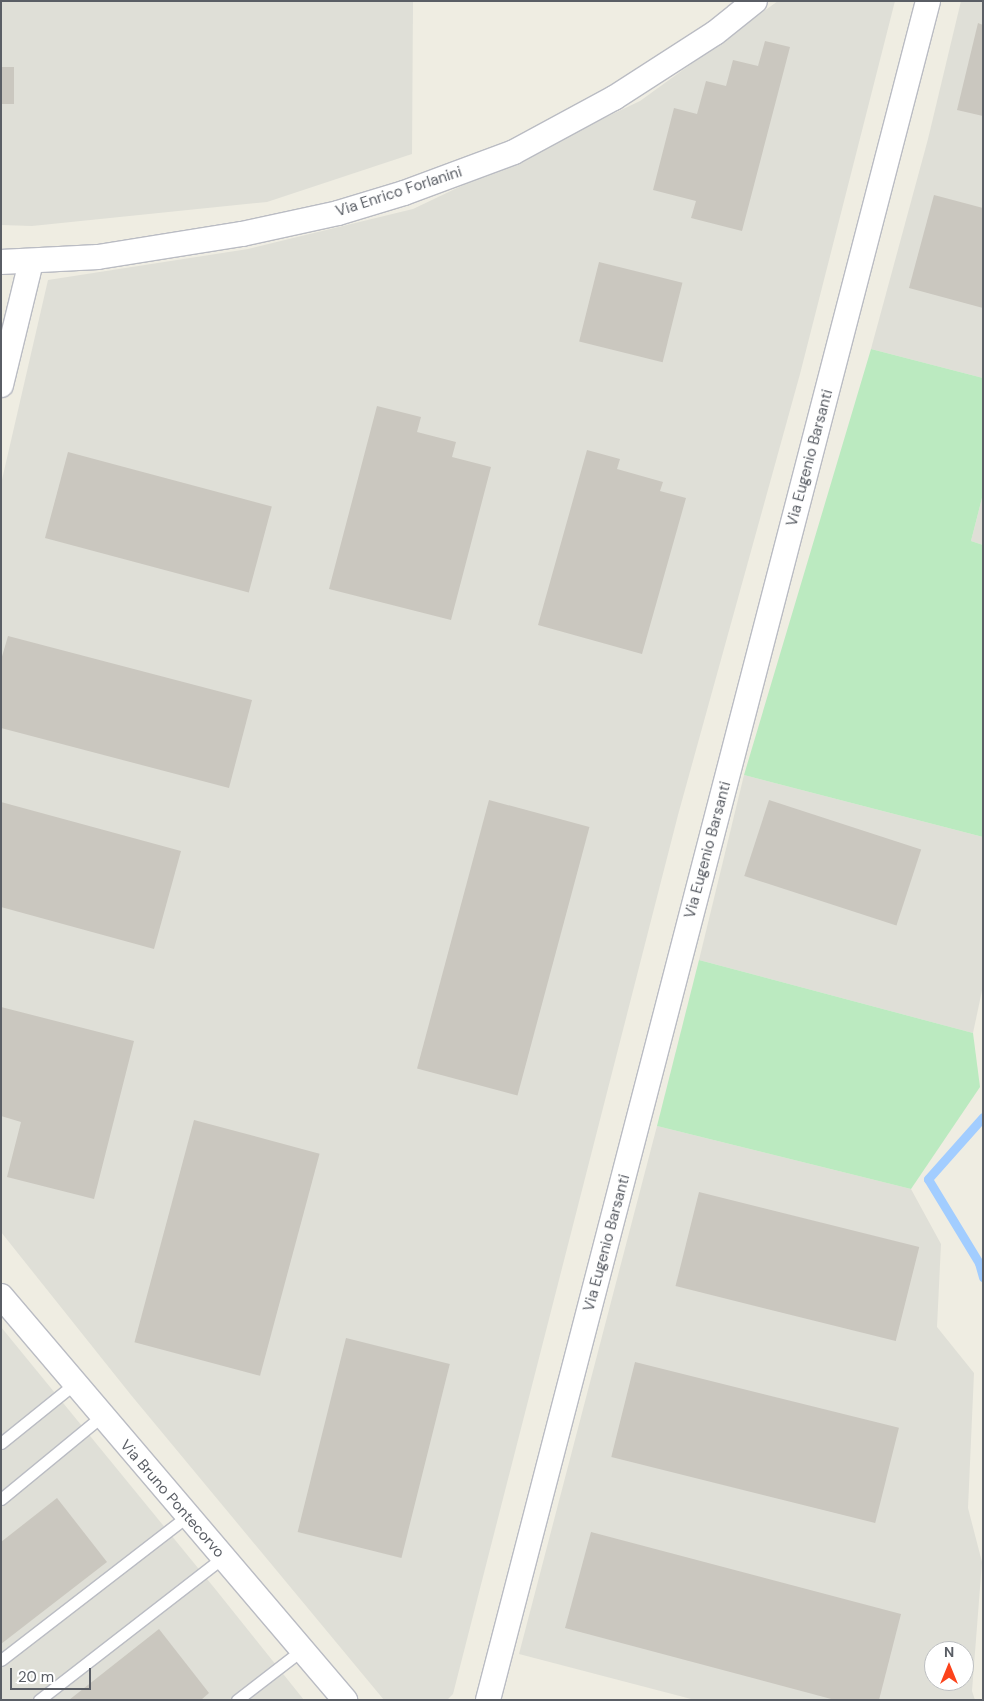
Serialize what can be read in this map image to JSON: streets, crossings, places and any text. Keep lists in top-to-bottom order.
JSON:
{
  "streets": {
    "street": ["Via Enrico Forlanini", "Via Eugenio Barsanti", "Via Bruno Pontecorvo"]
  },
  "scale_bar": "20 m",
  "north": "top"
}
